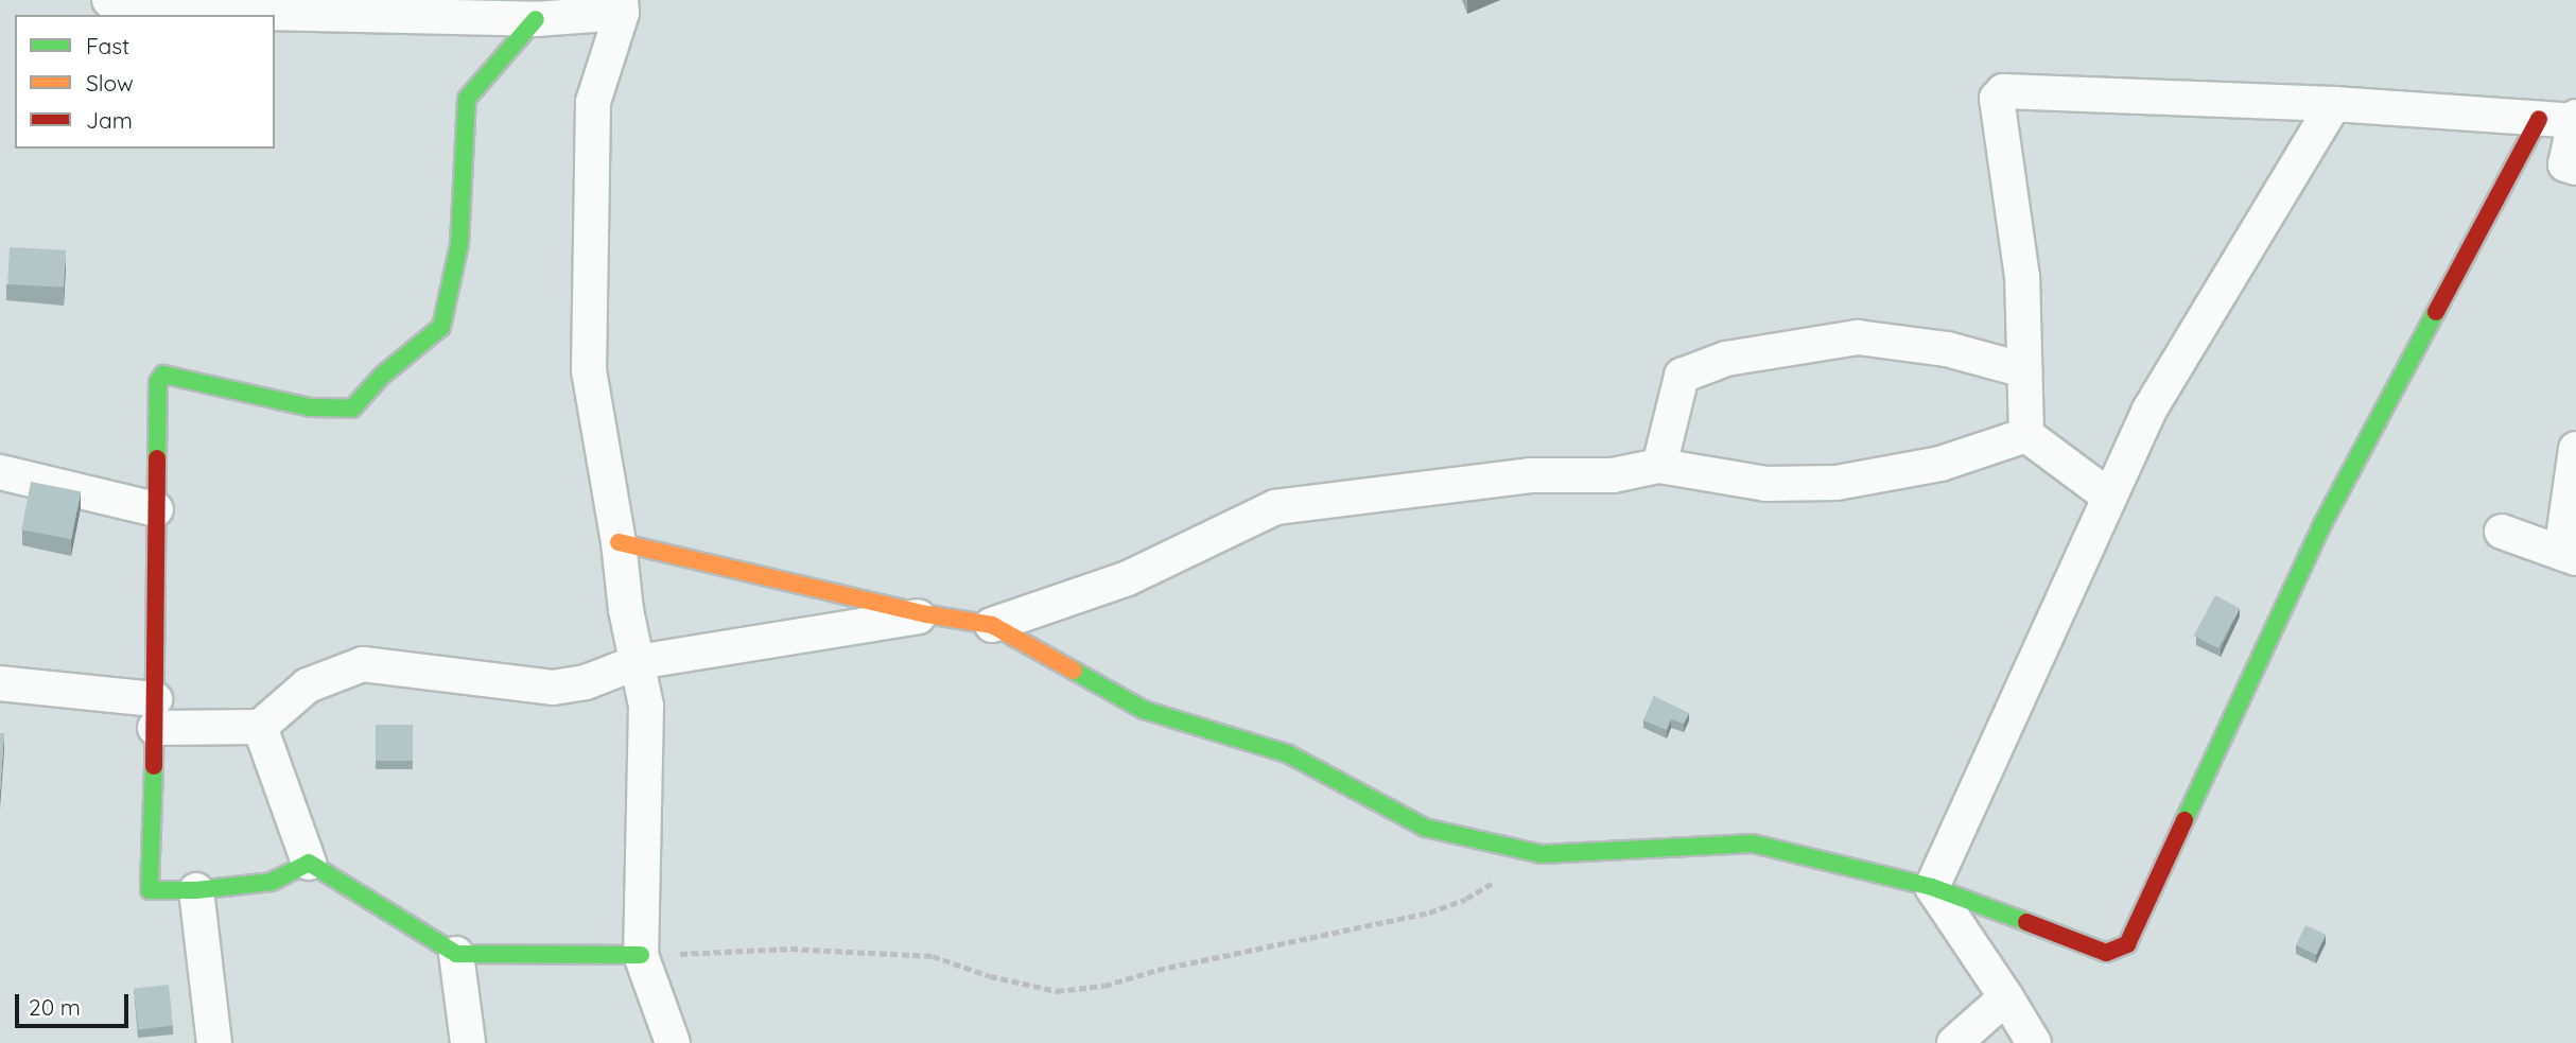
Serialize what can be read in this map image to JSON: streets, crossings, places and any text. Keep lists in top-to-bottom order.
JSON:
{
  "legend": ["Fast", "Slow", "Jam"],
  "scale_bar": "20 m"
}
